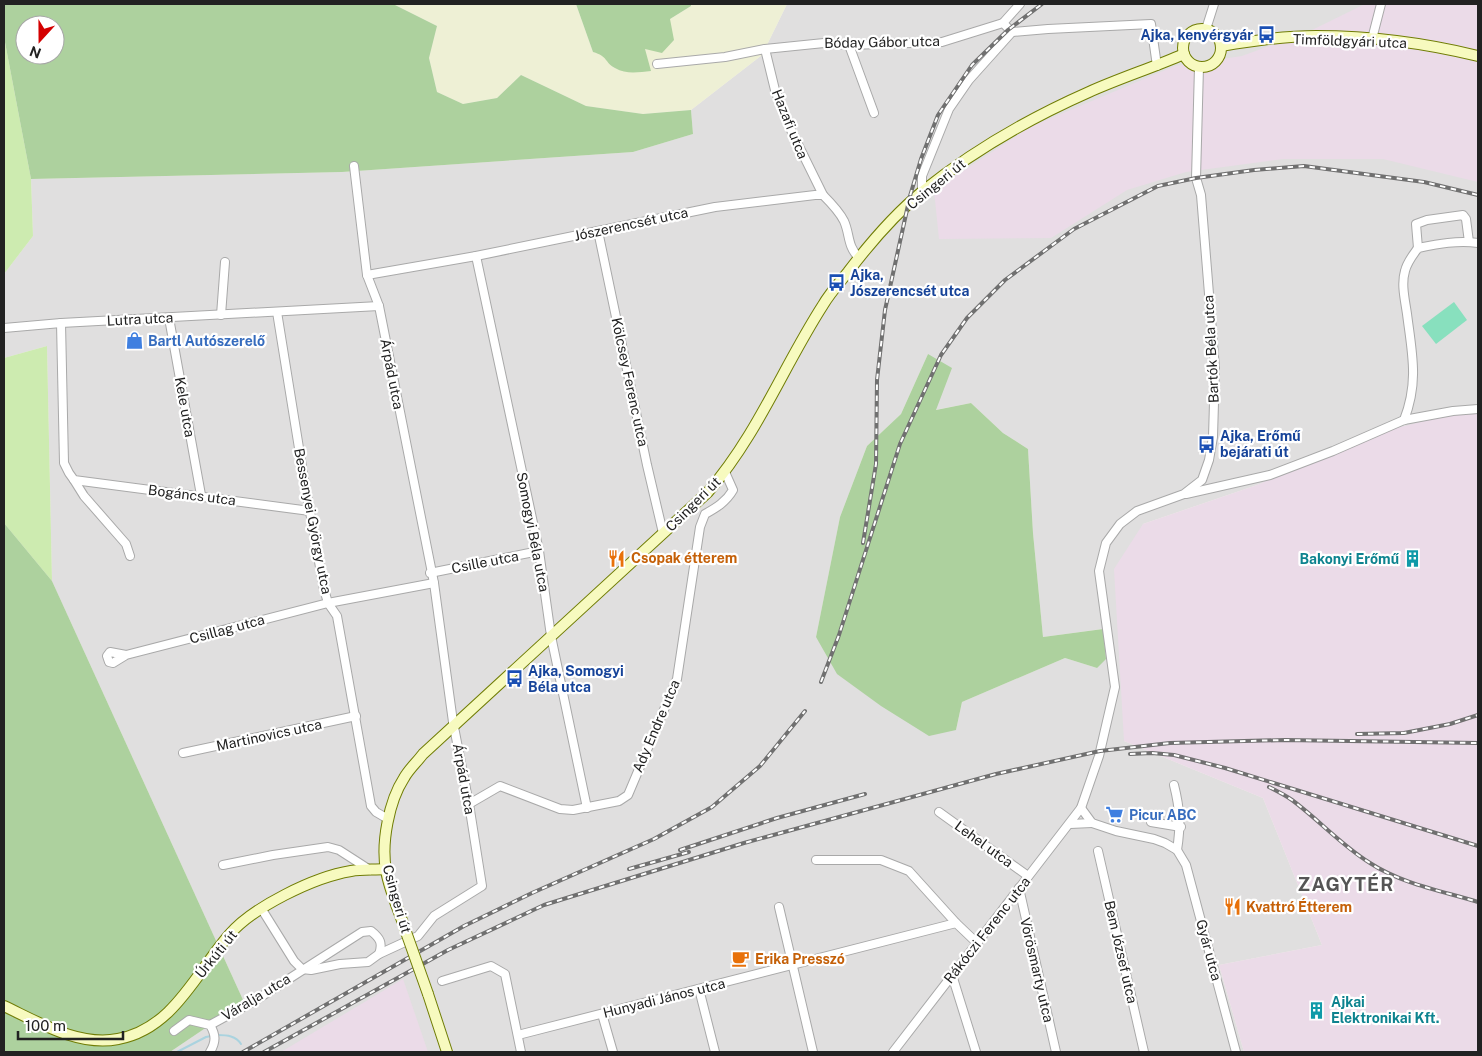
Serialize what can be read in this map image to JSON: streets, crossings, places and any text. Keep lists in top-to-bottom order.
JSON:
{
  "streets": {
    "main road": ["Timföldgyári utca", "Csingeri út", "Úrkúti út"],
    "street": [
      "Bóday Gábor utca",
      "Hazafi utca",
      "Jószerencsét utca",
      "Lutra utca",
      "Bartók Béla utca",
      "Árpád utca",
      "Kölcsey Ferenc utca",
      "Kele utca",
      "Bogáncs utca",
      "Bessenyei György utca",
      "Somogyi Béla utca",
      "Csille utca",
      "Csillag utca",
      "Ady Endre utca",
      "Martinovics utca",
      "Lehel utca",
      "Rákóczi Ferenc utca",
      "Gyár utca",
      "Bem József utca",
      "Vörösmarty utca",
      "Váralja utca",
      "Hunyadi János utca"
    ]
  },
  "crossings": [
    ["Timföldgyári utca", "Csingeri út"],
    ["Timföldgyári utca", "Bartók Béla utca"],
    ["Bóday Gábor utca", "Hazafi utca"],
    ["Hazafi utca", "Jószerencsét utca"],
    ["Csingeri út", "Bartók Béla utca"],
    ["Csingeri út", "Árpád utca"],
    ["Csingeri út", "Kölcsey Ferenc utca"],
    ["Csingeri út", "Bessenyei György utca"],
    ["Csingeri út", "Somogyi Béla utca"],
    ["Csingeri út", "Ady Endre utca"],
    ["Csingeri út", "Úrkúti út"],
    ["Jószerencsét utca", "Árpád utca"],
    ["Jószerencsét utca", "Kölcsey Ferenc utca"],
    ["Jószerencsét utca", "Somogyi Béla utca"],
    ["Lutra utca", "Kele utca"],
    ["Lutra utca", "Bessenyei György utca"],
    ["Bartók Béla utca", "Rákóczi Ferenc utca"],
    ["Árpád utca", "Csille utca"],
    ["Árpád utca", "Ady Endre utca"],
    ["Árpád utca", "Váralja utca"],
    ["Kele utca", "Bogáncs utca"],
    ["Bogáncs utca", "Bessenyei György utca"],
    ["Bessenyei György utca", "Csillag utca"],
    ["Bessenyei György utca", "Martinovics utca"],
    ["Somogyi Béla utca", "Csille utca"],
    ["Somogyi Béla utca", "Ady Endre utca"],
    ["Lehel utca", "Rákóczi Ferenc utca"],
    ["Rákóczi Ferenc utca", "Vörösmarty utca"],
    ["Úrkúti út", "Váralja utca"]
  ],
  "districts": ["ZAGYTÉR"],
  "places": {
    "bus stop": [
      "Ajka, kenyérgyár",
      "Ajka, Jószerencsét utca",
      "Ajka, Erőmű bejárati út",
      "Ajka, Somogyi Béla utca"
    ],
    "shop": ["Bartl Autószerelő"],
    "restaurant": ["Csopak étterem", "Kvattró Étterem"],
    "building": ["Bakonyi Erőmű", "Ajkai Elektronikai Kft."],
    "supermarket": ["Picur ABC"],
    "cafe": ["Erika Presszó"]
  },
  "scale_bar": "100 m",
  "north": "bottom"
}
